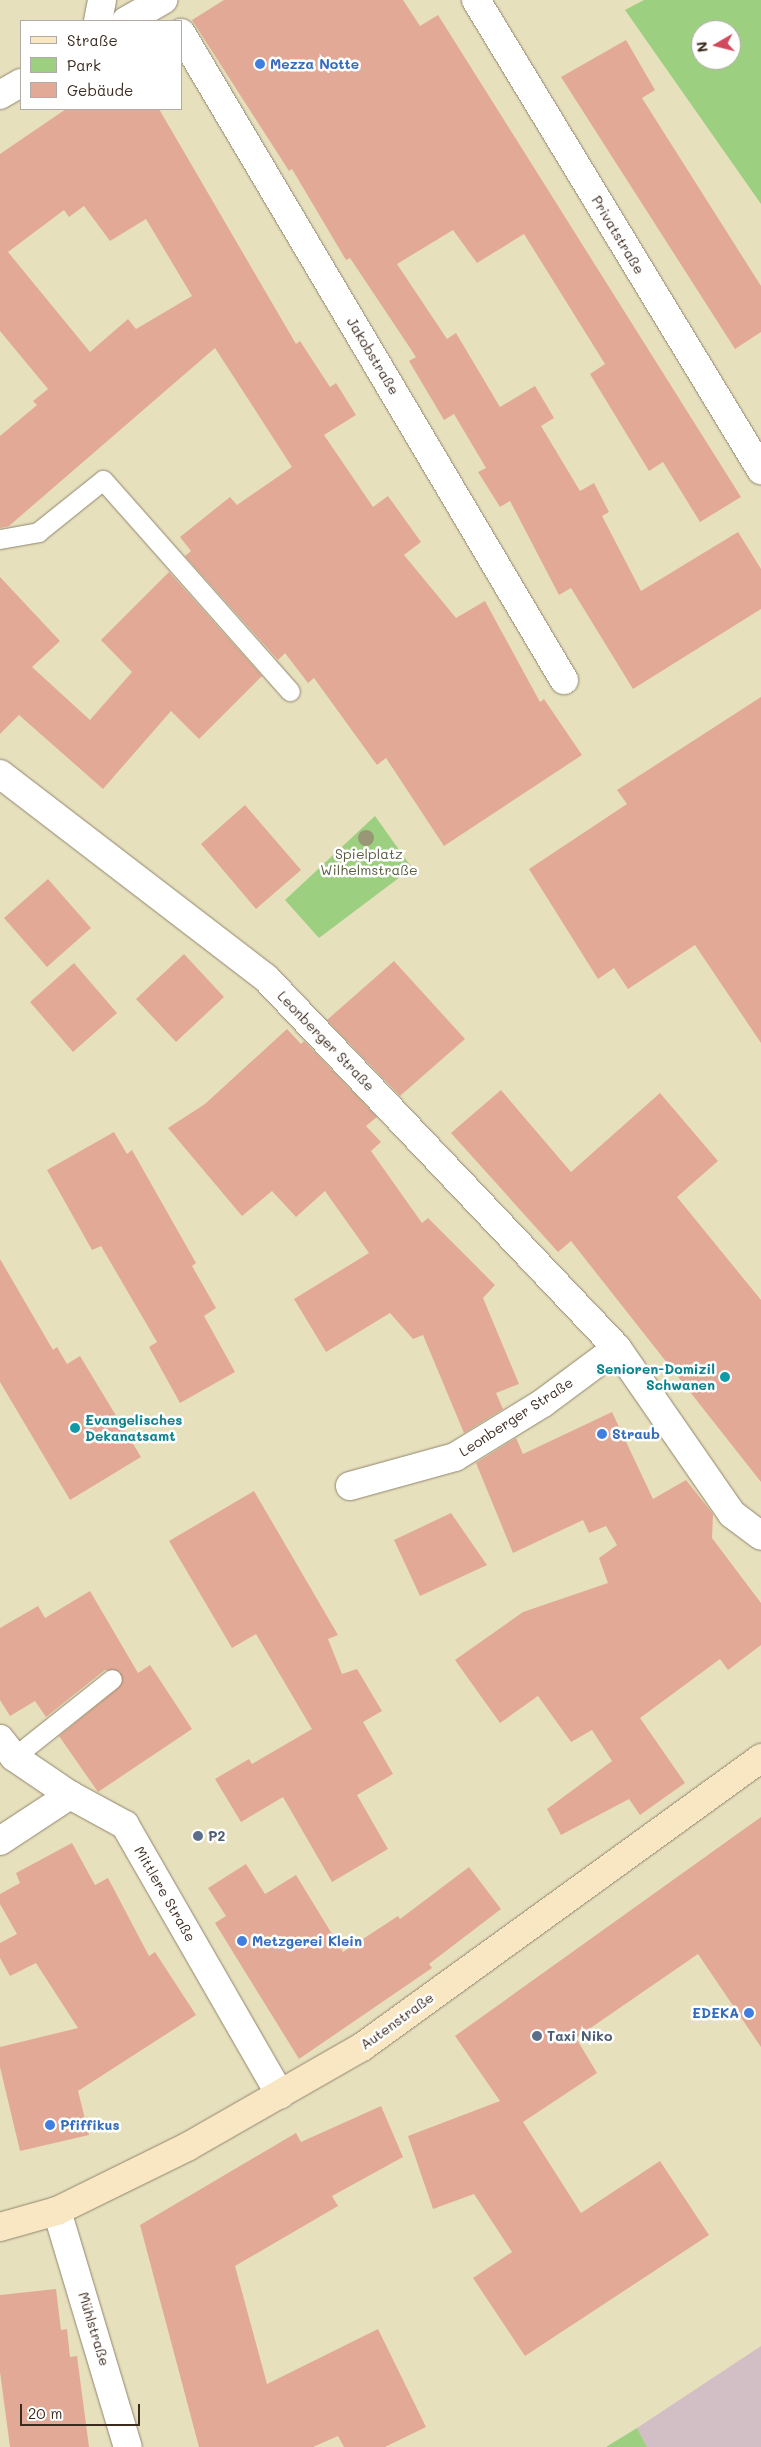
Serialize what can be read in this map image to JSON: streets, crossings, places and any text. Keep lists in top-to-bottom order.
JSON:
{
  "streets": {
    "street": [
      "Privatstraße",
      "Jakobstraße",
      "Leonberger Straße",
      "Mittlere Straße",
      "Autenstraße",
      "Mühlstraße"
    ]
  },
  "crossings": [
    ["Mittlere Straße", "Autenstraße"],
    ["Autenstraße", "Mühlstraße"]
  ],
  "parks": ["Spielplatz Wilhelmstraße"],
  "places": [
    "Mezza Notte",
    "Senioren-Domizil Schwanen",
    "Evangelisches Dekanatsamt",
    "Straub",
    "P2",
    "Metzgerei Klein",
    "EDEKA",
    "Taxi Niko",
    "Pfiffikus"
  ],
  "legend": ["Straße", "Park", "Gebäude"],
  "scale_bar": "20 m",
  "north": "left"
}
